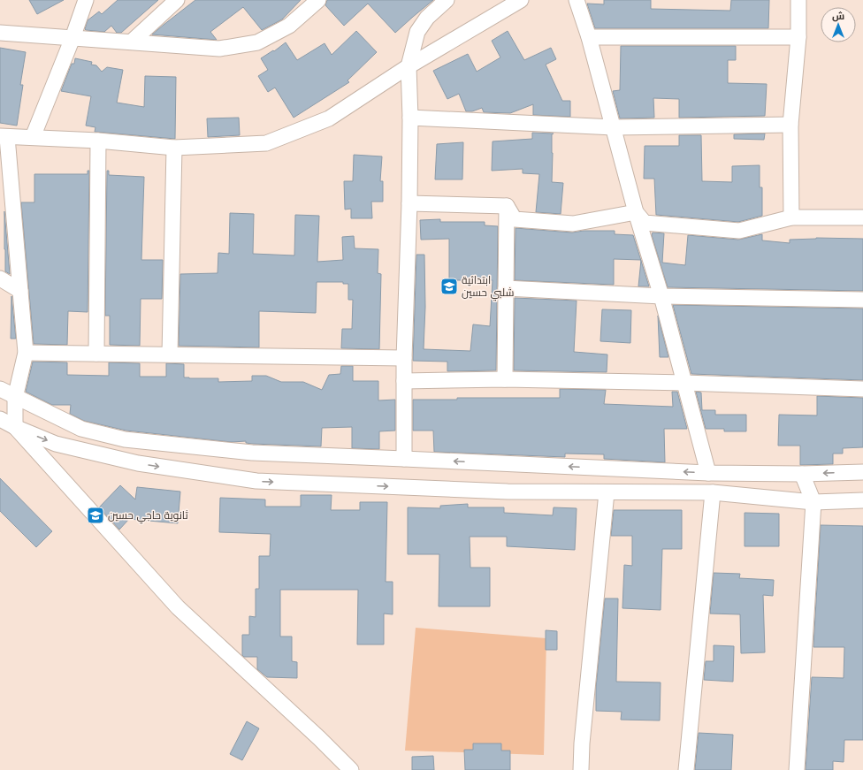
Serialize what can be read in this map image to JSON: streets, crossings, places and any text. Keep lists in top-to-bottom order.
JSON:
{
  "places": {
    "school or university": ["ابتدائية شلبي حسين", "ثانوية حاجي حسين"]
  },
  "north": "top"
}
